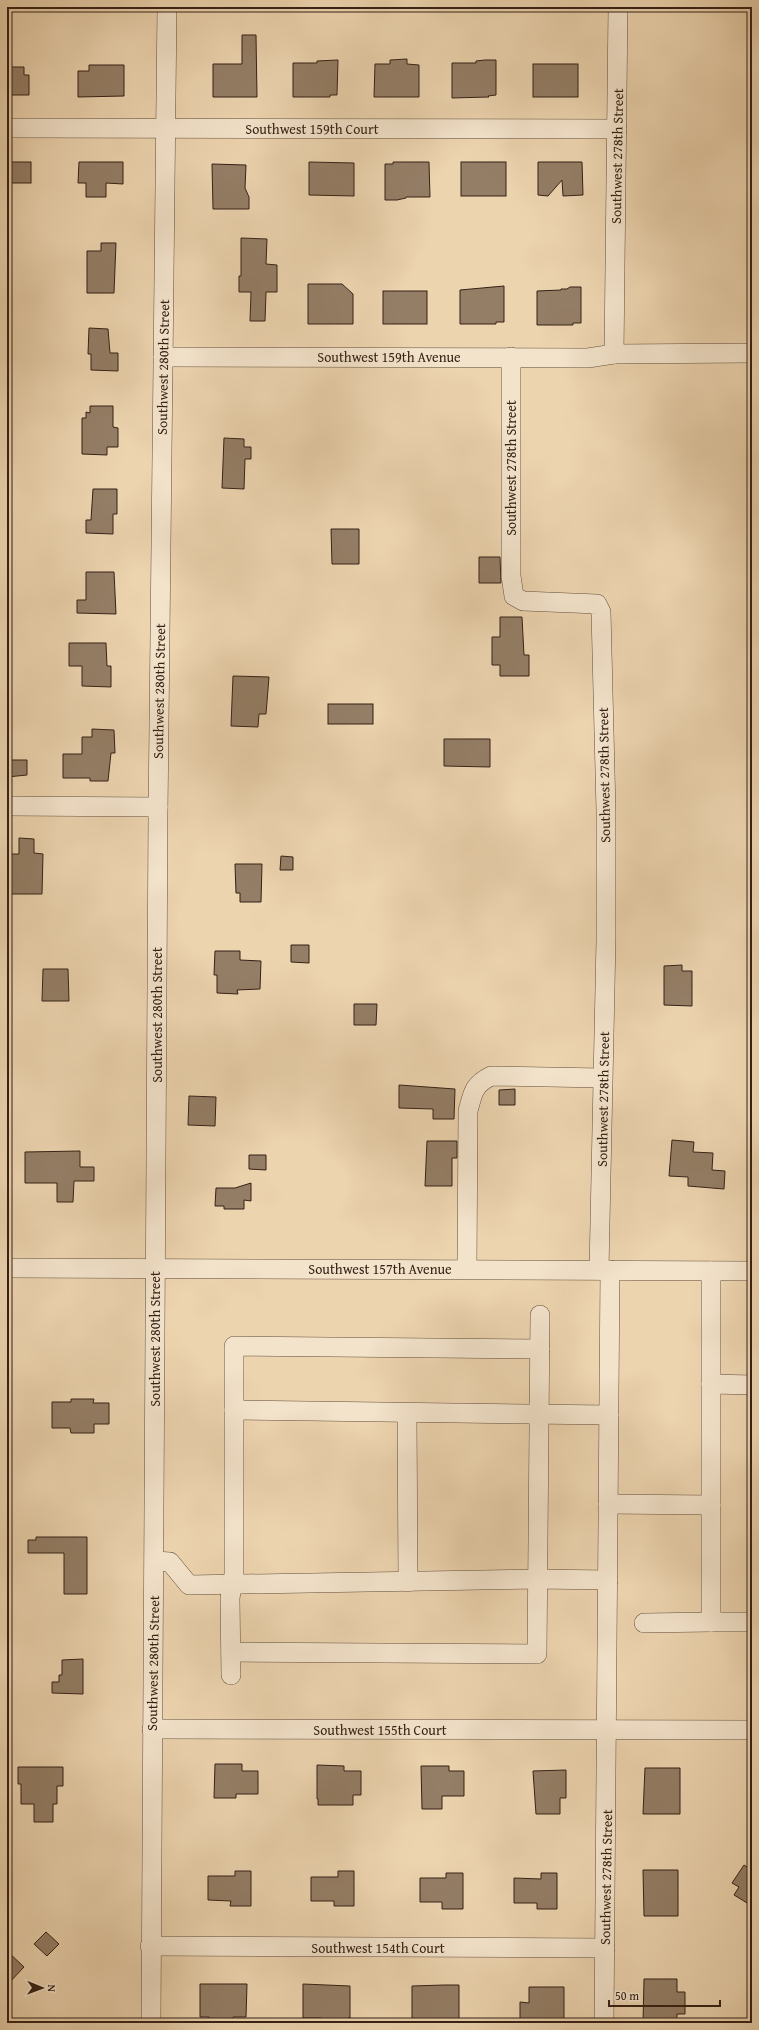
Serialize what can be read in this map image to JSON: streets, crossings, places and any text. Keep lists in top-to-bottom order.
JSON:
{
  "streets": {
    "street": [
      "Southwest 159th Court",
      "Southwest 278th Street",
      "Southwest 159th Avenue",
      "Southwest 280th Street",
      "Southwest 157th Avenue",
      "Southwest 155th Court",
      "Southwest 154th Court"
    ]
  },
  "crossings": [
    ["Southwest 159th Court", "Southwest 278th Street"],
    ["Southwest 159th Court", "Southwest 280th Street"],
    ["Southwest 278th Street", "Southwest 159th Avenue"],
    ["Southwest 278th Street", "Southwest 157th Avenue"],
    ["Southwest 278th Street", "Southwest 155th Court"],
    ["Southwest 278th Street", "Southwest 154th Court"],
    ["Southwest 159th Avenue", "Southwest 280th Street"],
    ["Southwest 280th Street", "Southwest 157th Avenue"],
    ["Southwest 280th Street", "Southwest 155th Court"],
    ["Southwest 280th Street", "Southwest 154th Court"]
  ],
  "scale_bar": "50 m",
  "north": "right"
}
